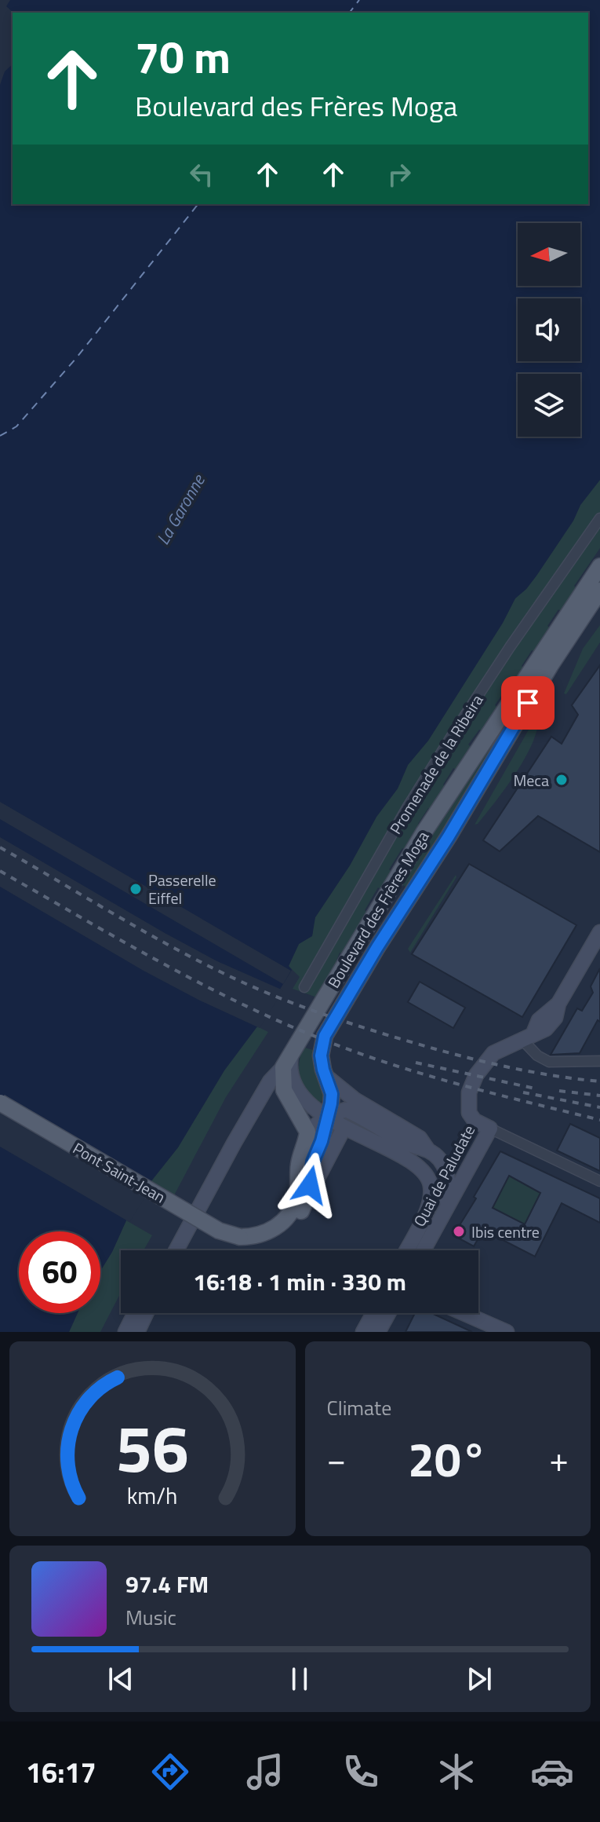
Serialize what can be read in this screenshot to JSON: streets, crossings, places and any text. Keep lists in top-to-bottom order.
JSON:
{
  "streets": {
    "main road": ["Boulevard des Frères Moga", "Pont Saint-Jean", "Quai de Paludate"],
    "street": ["Promenade de la Ribeira"]
  },
  "water": ["La Garonne"],
  "places": ["Meca", "Passerelle Eiffel", "Ibis centre"],
  "north": "left",
  "page": {
    "turn": ["70 m", "Boulevard des Frères Moga"],
    "limit": "60",
    "trip": "16:18 · 1 min · 330 m",
    "tile": "Climate",
    "heat": ["−", "20°", "+"],
    "song": ["97.4 FM", "Music"],
    "tabs": "16:17",
    "gauge": ["56", "km/h"]
  }
}
